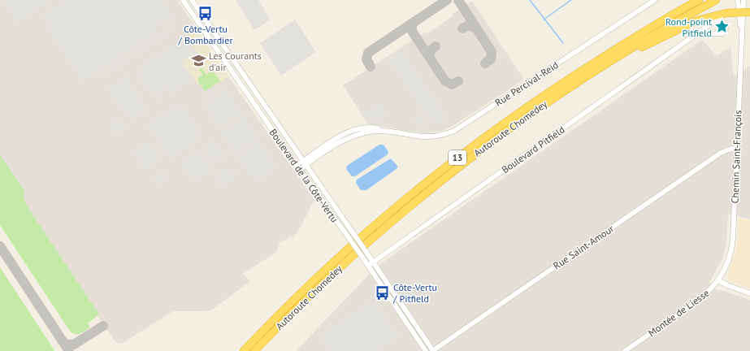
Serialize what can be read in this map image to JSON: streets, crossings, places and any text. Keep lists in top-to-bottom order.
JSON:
{
  "streets": {
    "highway": ["Autoroute Chomedey", "13"],
    "street": [
      "Rue Percival-Reid",
      "Boulevard Pitfield",
      "Chemin Saint-François",
      "Boulevard de la Côte-Vertu",
      "Rue Saint-Amour",
      "Montée de Liesse"
    ]
  },
  "crossings": [
    ["Rue Percival-Reid", "Boulevard de la Côte-Vertu"],
    ["Boulevard Pitfield", "Boulevard de la Côte-Vertu"],
    ["Chemin Saint-François", "Rue Saint-Amour"],
    ["Chemin Saint-François", "Montée de Liesse"],
    ["Boulevard de la Côte-Vertu", "Rue Saint-Amour"]
  ],
  "places": {
    "bus stop": ["Côte-Vertu / Bombardier", "Côte-Vertu / Pitfield"],
    "place": ["Rond-point Pitfield"],
    "school or university": ["Les Courants d'air"]
  }
}
